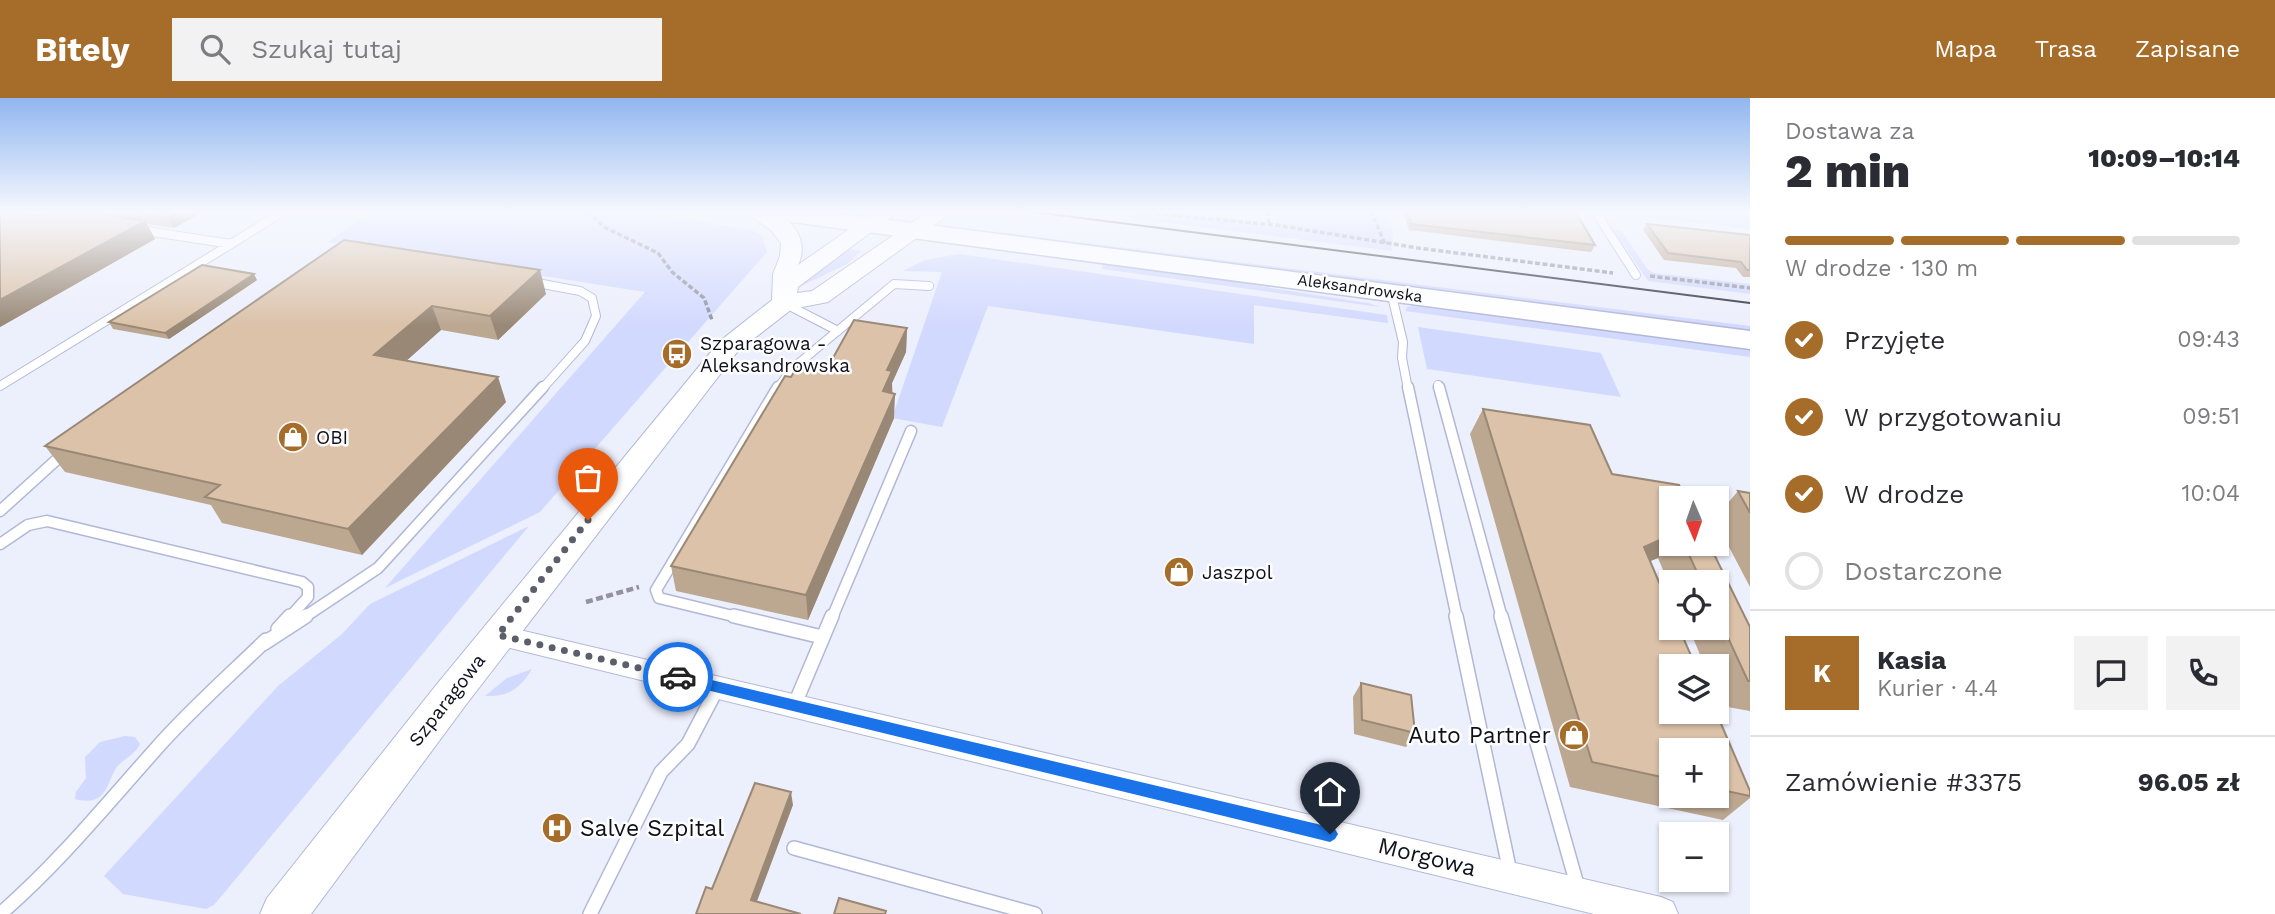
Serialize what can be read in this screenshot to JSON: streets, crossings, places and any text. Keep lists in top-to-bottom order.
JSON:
{
  "streets": {
    "main road": ["Aleksandrowska"],
    "street": ["Szparagowa", "Morgowa"]
  },
  "crossings": [
    ["Szparagowa", "Morgowa"]
  ],
  "places": {
    "bus stop": ["Szparagowa - Aleksandrowska"],
    "shop": ["OBI", "Jaszpol", "Auto Partner"],
    "hospital": ["Salve Szpital"]
  },
  "north": "bottom",
  "page": {
    "header": "Bitely",
    "search": "Szukaj tutaj",
    "nav": ["Mapa", "Trasa", "Zapisane"],
    "heading": ["2 min", "Dostawa za", "10:09–10:14"],
    "panel": [
      "Kasia",
      "Kurier · 4.4",
      "Zamówienie #3375",
      "96.05 zł"
    ],
    "bar": "W drodze · 130 m",
    "list": [
      ["Przyjęte", "09:43"],
      ["W przygotowaniu", "09:51"],
      ["W drodze", "10:04"],
      "Dostarczone"
    ],
    "map_buttons": ["+", "−"],
    "round": "K"
  }
}
